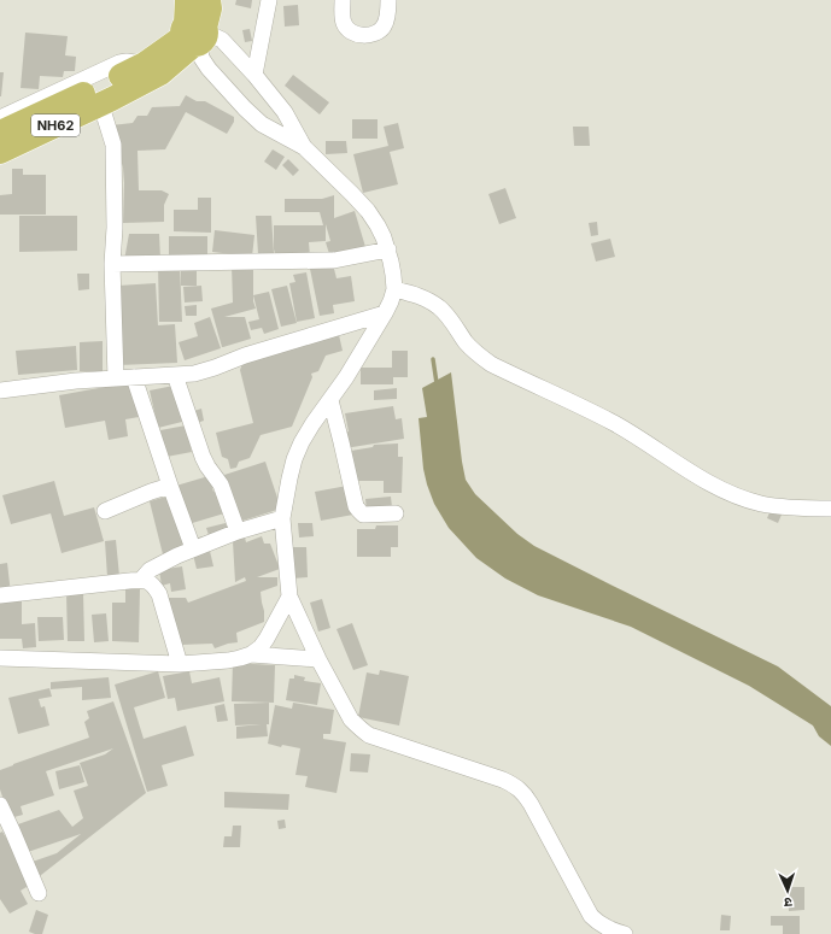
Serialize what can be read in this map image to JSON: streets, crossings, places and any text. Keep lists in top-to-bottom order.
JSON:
{
  "streets": {
    "highway": ["NH62"]
  },
  "north": "bottom"
}
